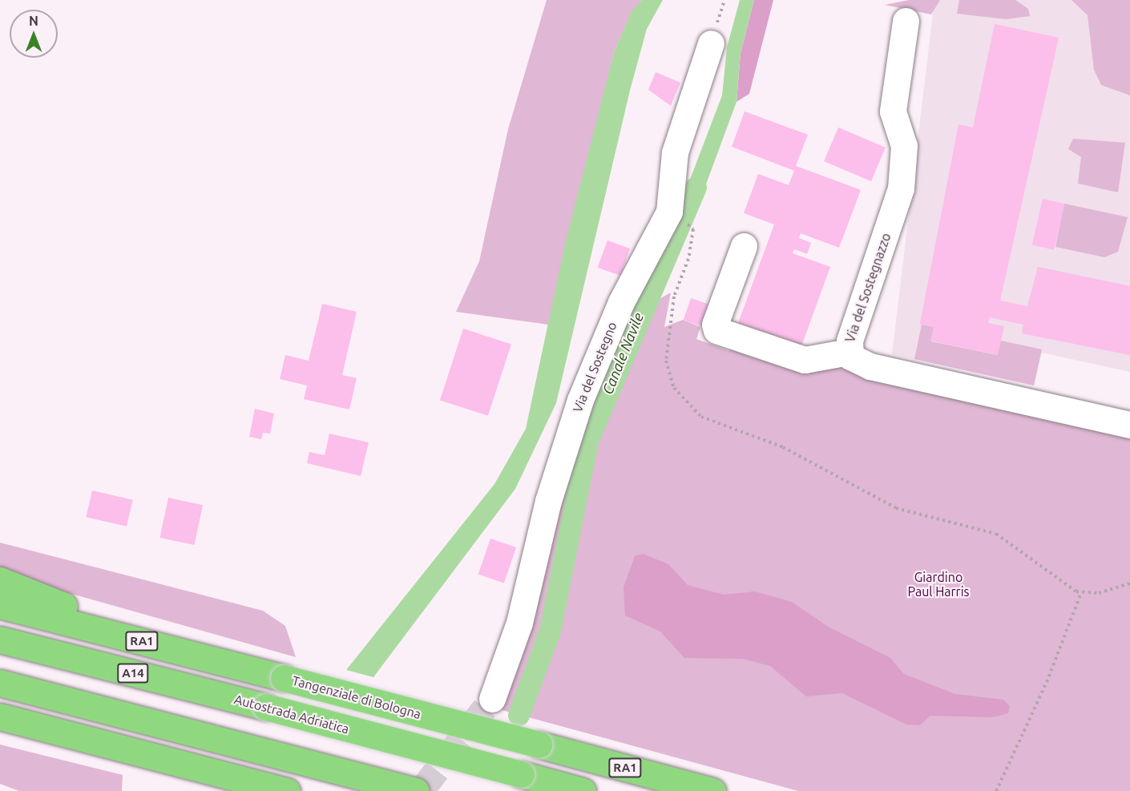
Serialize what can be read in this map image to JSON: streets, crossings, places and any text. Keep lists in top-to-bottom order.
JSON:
{
  "streets": {
    "highway": [
      "RA1",
      "A14",
      "Tangenziale di Bologna",
      "Autostrada Adriatica"
    ],
    "street": ["Via del Sostegnazzo", "Via del Sostegno"]
  },
  "water": ["Canale Navile"],
  "parks": ["Giardino Paul Harris"],
  "north": "top"
}
